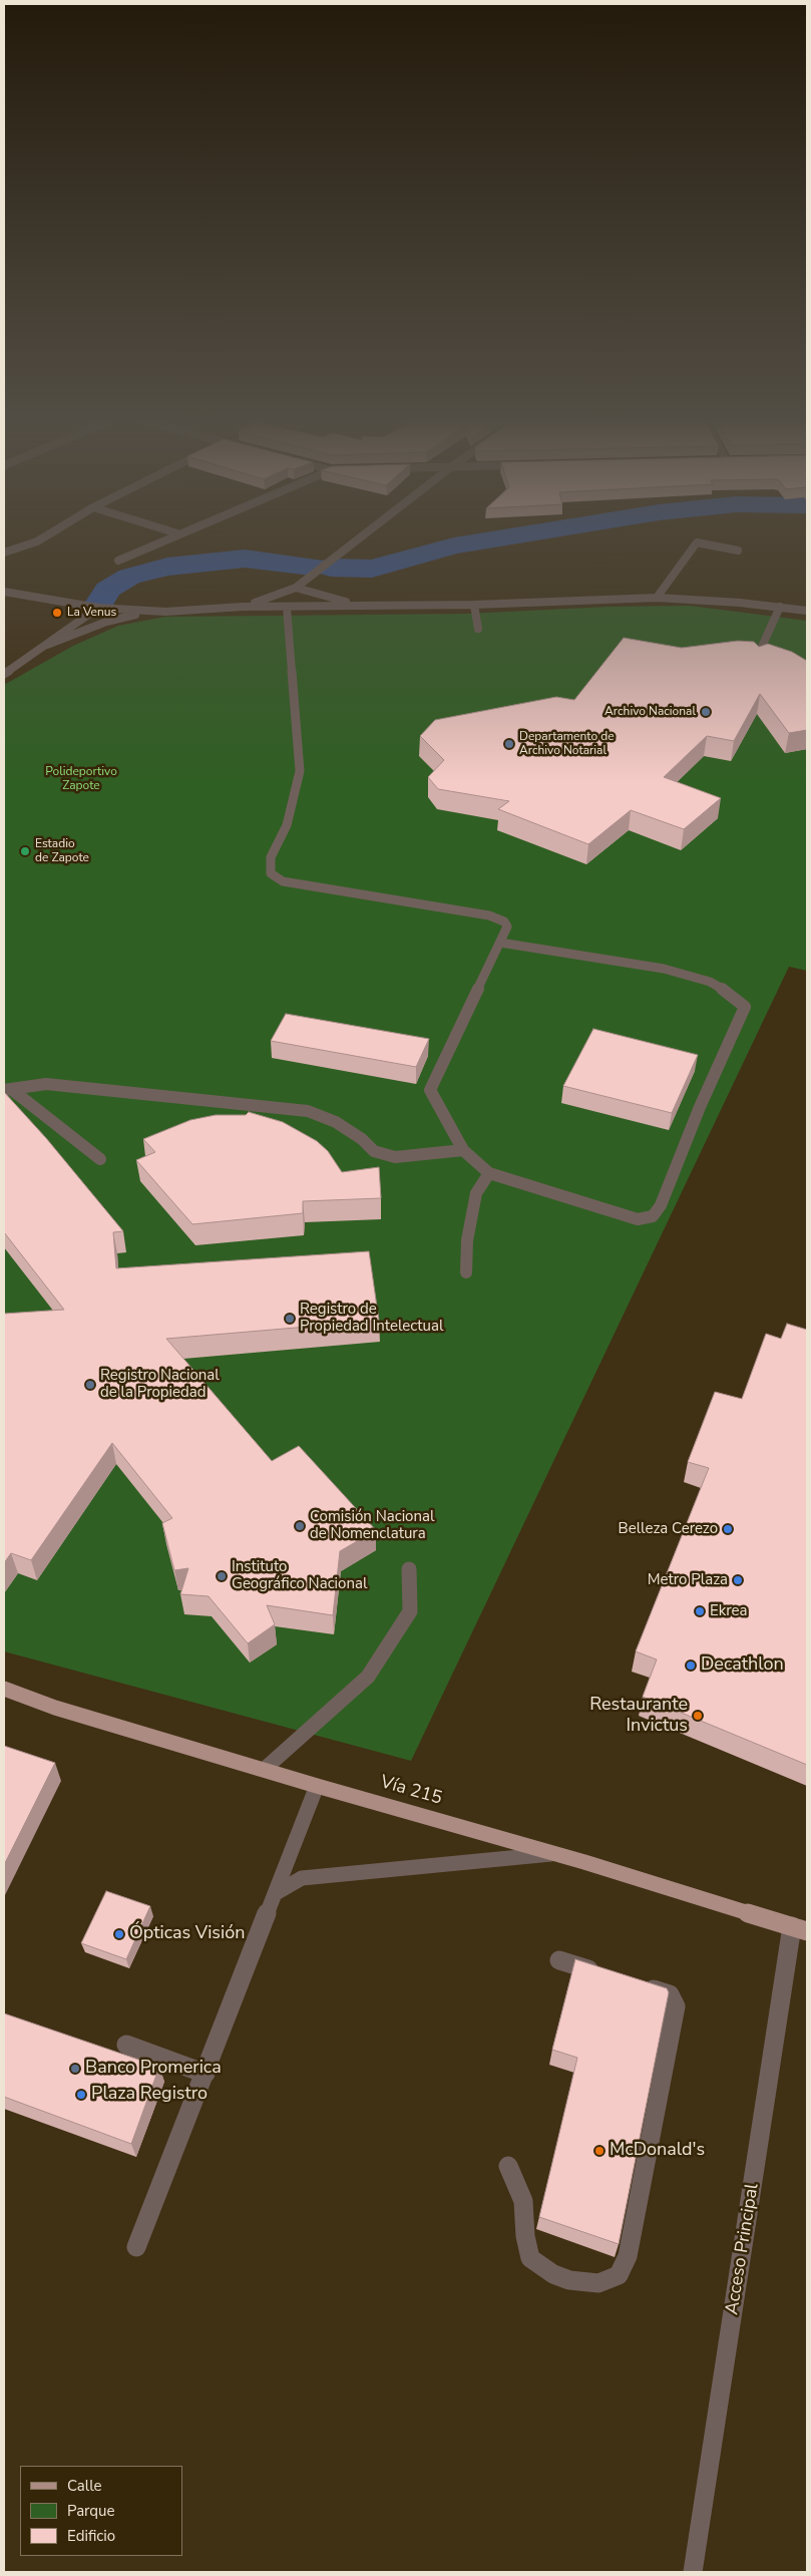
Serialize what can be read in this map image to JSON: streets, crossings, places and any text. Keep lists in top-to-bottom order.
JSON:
{
  "streets": {
    "main road": ["Vía 215"],
    "street": ["Acceso Principal"]
  },
  "crossings": [
    ["Vía 215", "Acceso Principal"]
  ],
  "parks": ["Polideportivo Zapote"],
  "places": [
    "La Venus",
    "Archivo Nacional",
    "Departamento de Archivo Notarial",
    "Estadio de Zapote",
    "Registro de Propiedad Intelectual",
    "Registro Nacional de la Propiedad",
    "Comisión Nacional de Nomenclatura",
    "Belleza Cerezo",
    "Instituto Geográfico Nacional",
    "Metro Plaza",
    "Ekrea",
    "Decathlon",
    "Restaurante Invictus",
    "Ópticas Visión",
    "Banco Promerica",
    "Plaza Registro",
    "McDonald's"
  ],
  "legend": ["Calle", "Parque", "Edificio"]
}
